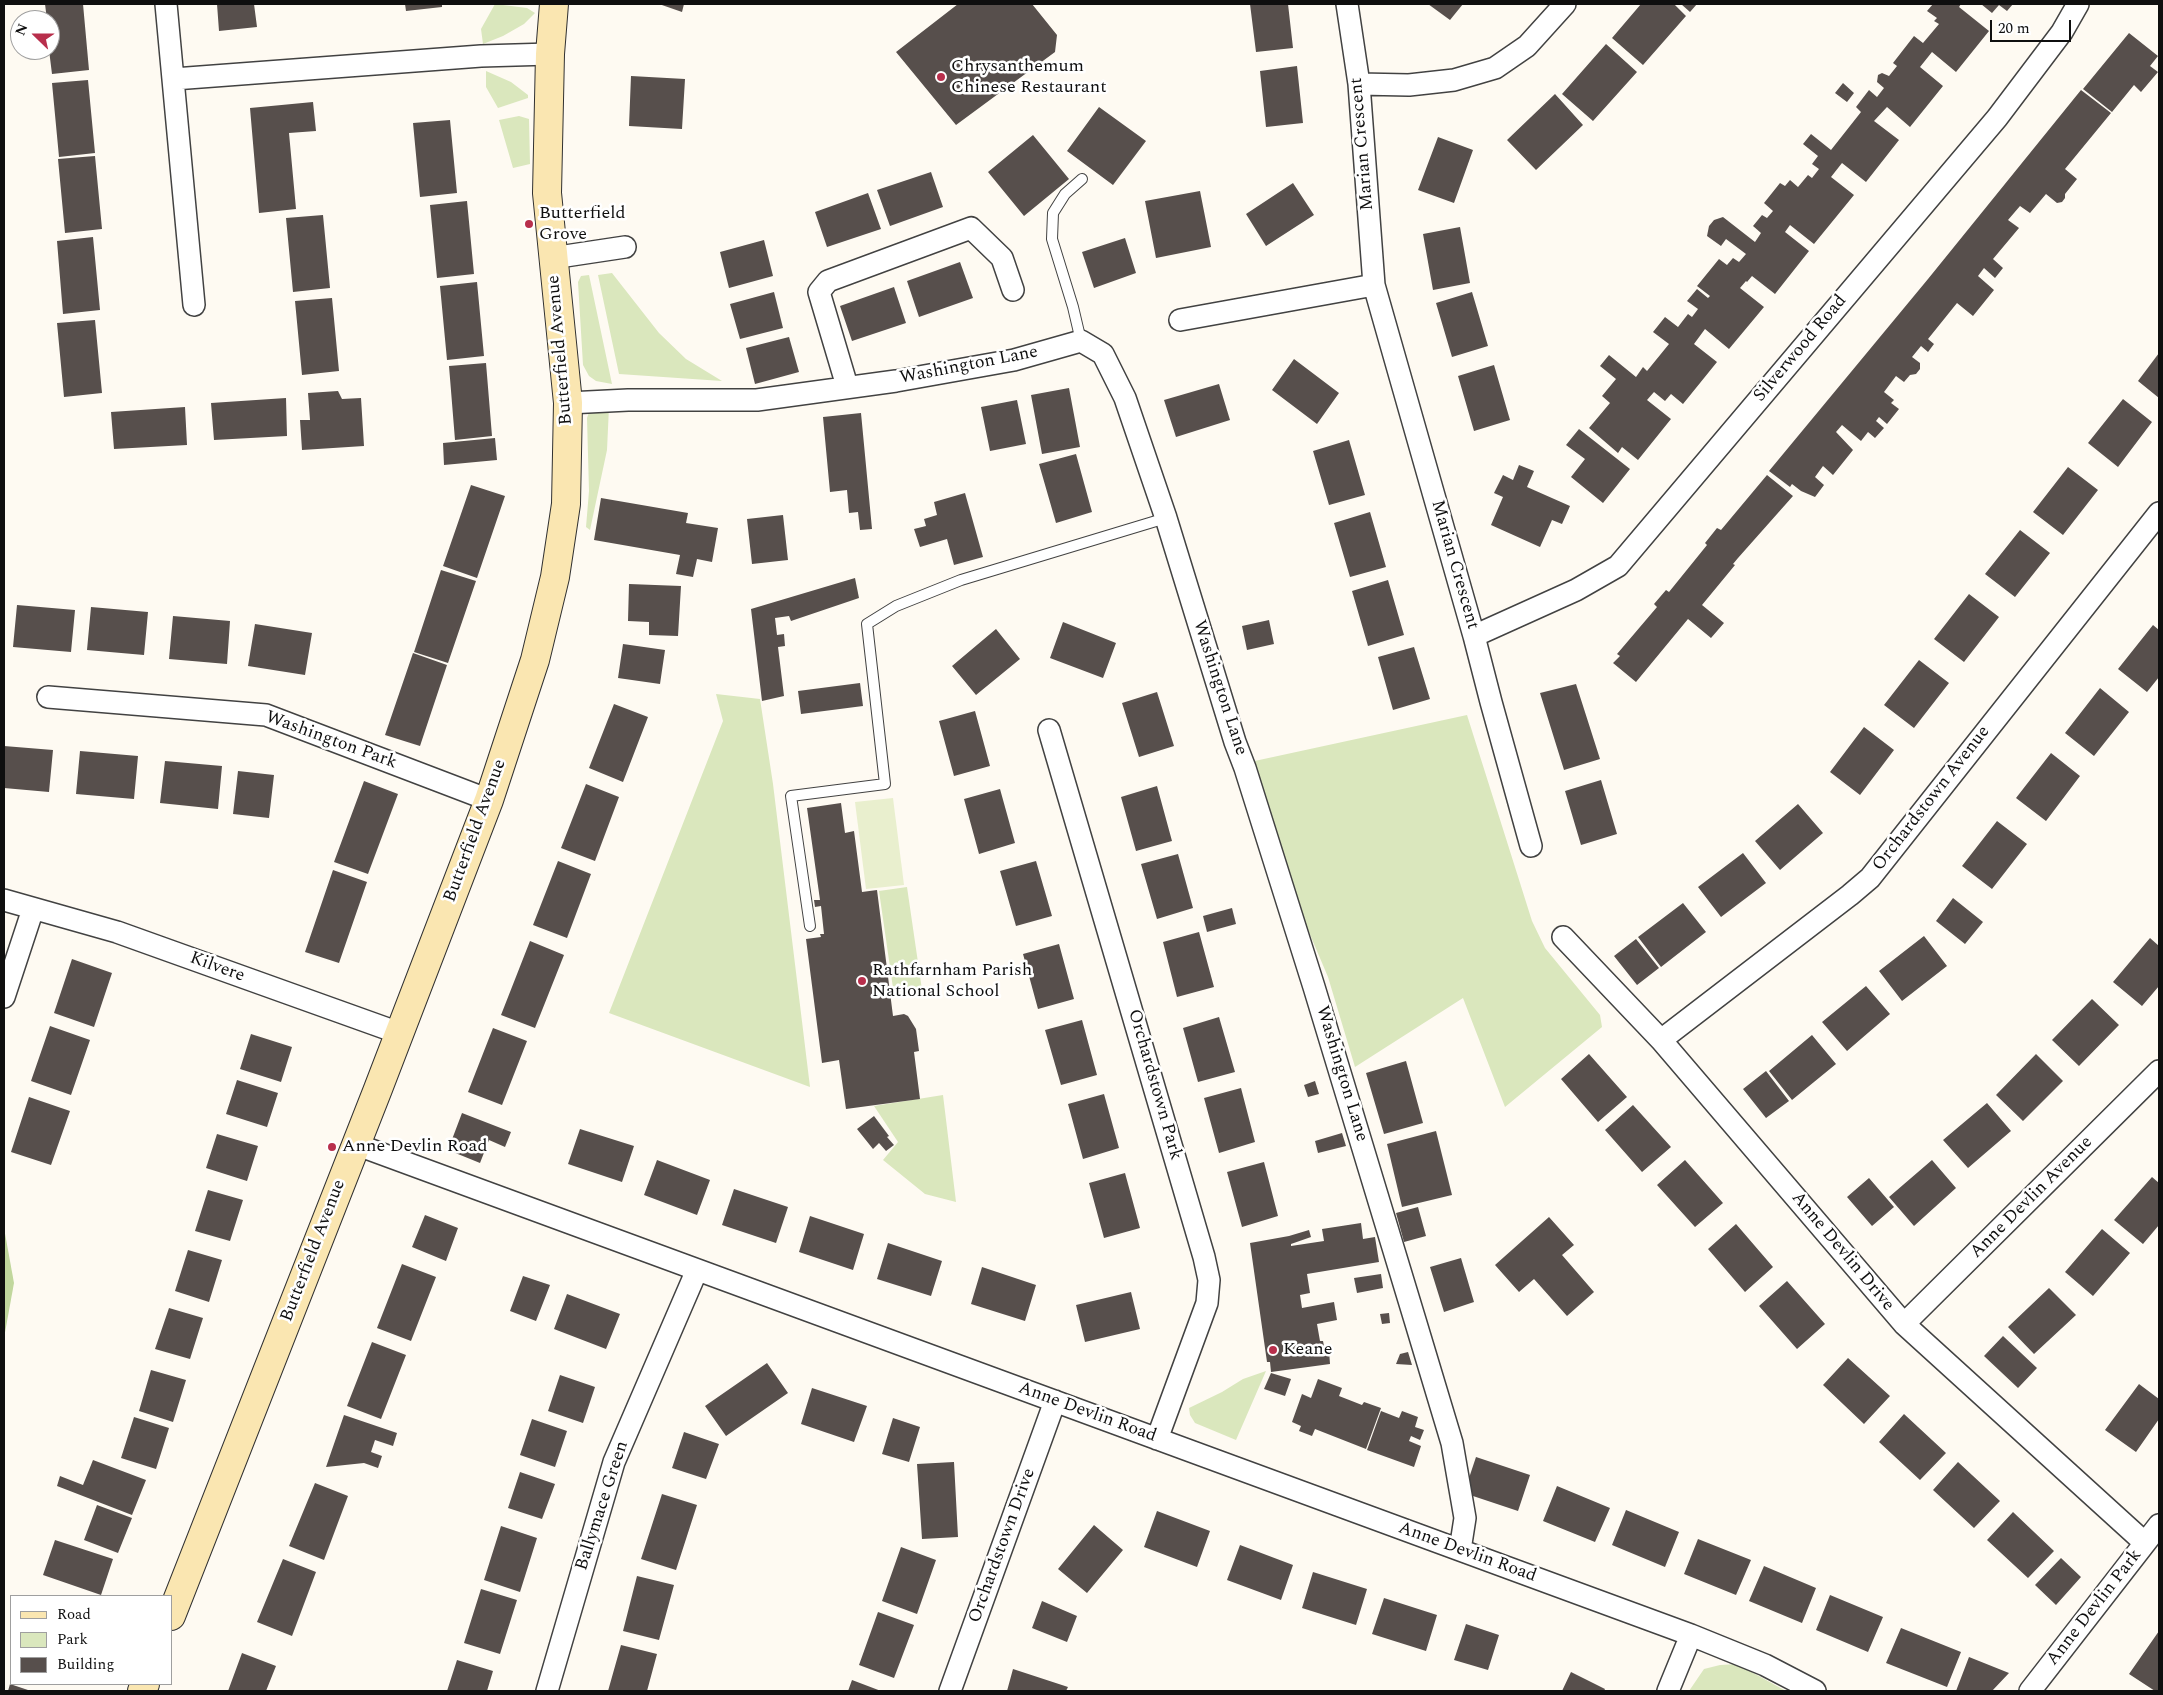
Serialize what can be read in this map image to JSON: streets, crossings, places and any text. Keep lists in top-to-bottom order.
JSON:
{
  "streets": {
    "main road": ["Butterfield Avenue"],
    "street": [
      "Marian Crescent",
      "Silverwood Road",
      "Washington Lane",
      "Washington Park",
      "Orchardstown Avenue",
      "Kilvere",
      "Orchardstown Park",
      "Anne Devlin Avenue",
      "Anne Devlin Drive",
      "Anne Devlin Road",
      "Ballymace Green",
      "Orchardstown Drive",
      "Anne Devlin Park"
    ]
  },
  "crossings": [
    ["Marian Crescent", "Silverwood Road"],
    ["Butterfield Avenue", "Washington Lane"],
    ["Butterfield Avenue", "Washington Park"],
    ["Butterfield Avenue", "Kilvere"],
    ["Butterfield Avenue", "Anne Devlin Road"],
    ["Washington Lane", "Anne Devlin Road"],
    ["Orchardstown Avenue", "Anne Devlin Drive"],
    ["Orchardstown Park", "Anne Devlin Road"],
    ["Anne Devlin Avenue", "Anne Devlin Drive"],
    ["Anne Devlin Drive", "Anne Devlin Park"],
    ["Anne Devlin Road", "Ballymace Green"],
    ["Anne Devlin Road", "Orchardstown Drive"]
  ],
  "places": [
    "Chrysanthemum Chinese Restaurant",
    "Butterfield Grove",
    "Rathfarnham Parish National School",
    "Anne Devlin Road",
    "Keane"
  ],
  "legend": ["Road", "Park", "Building"],
  "scale_bar": "20 m",
  "north": "left"
}
